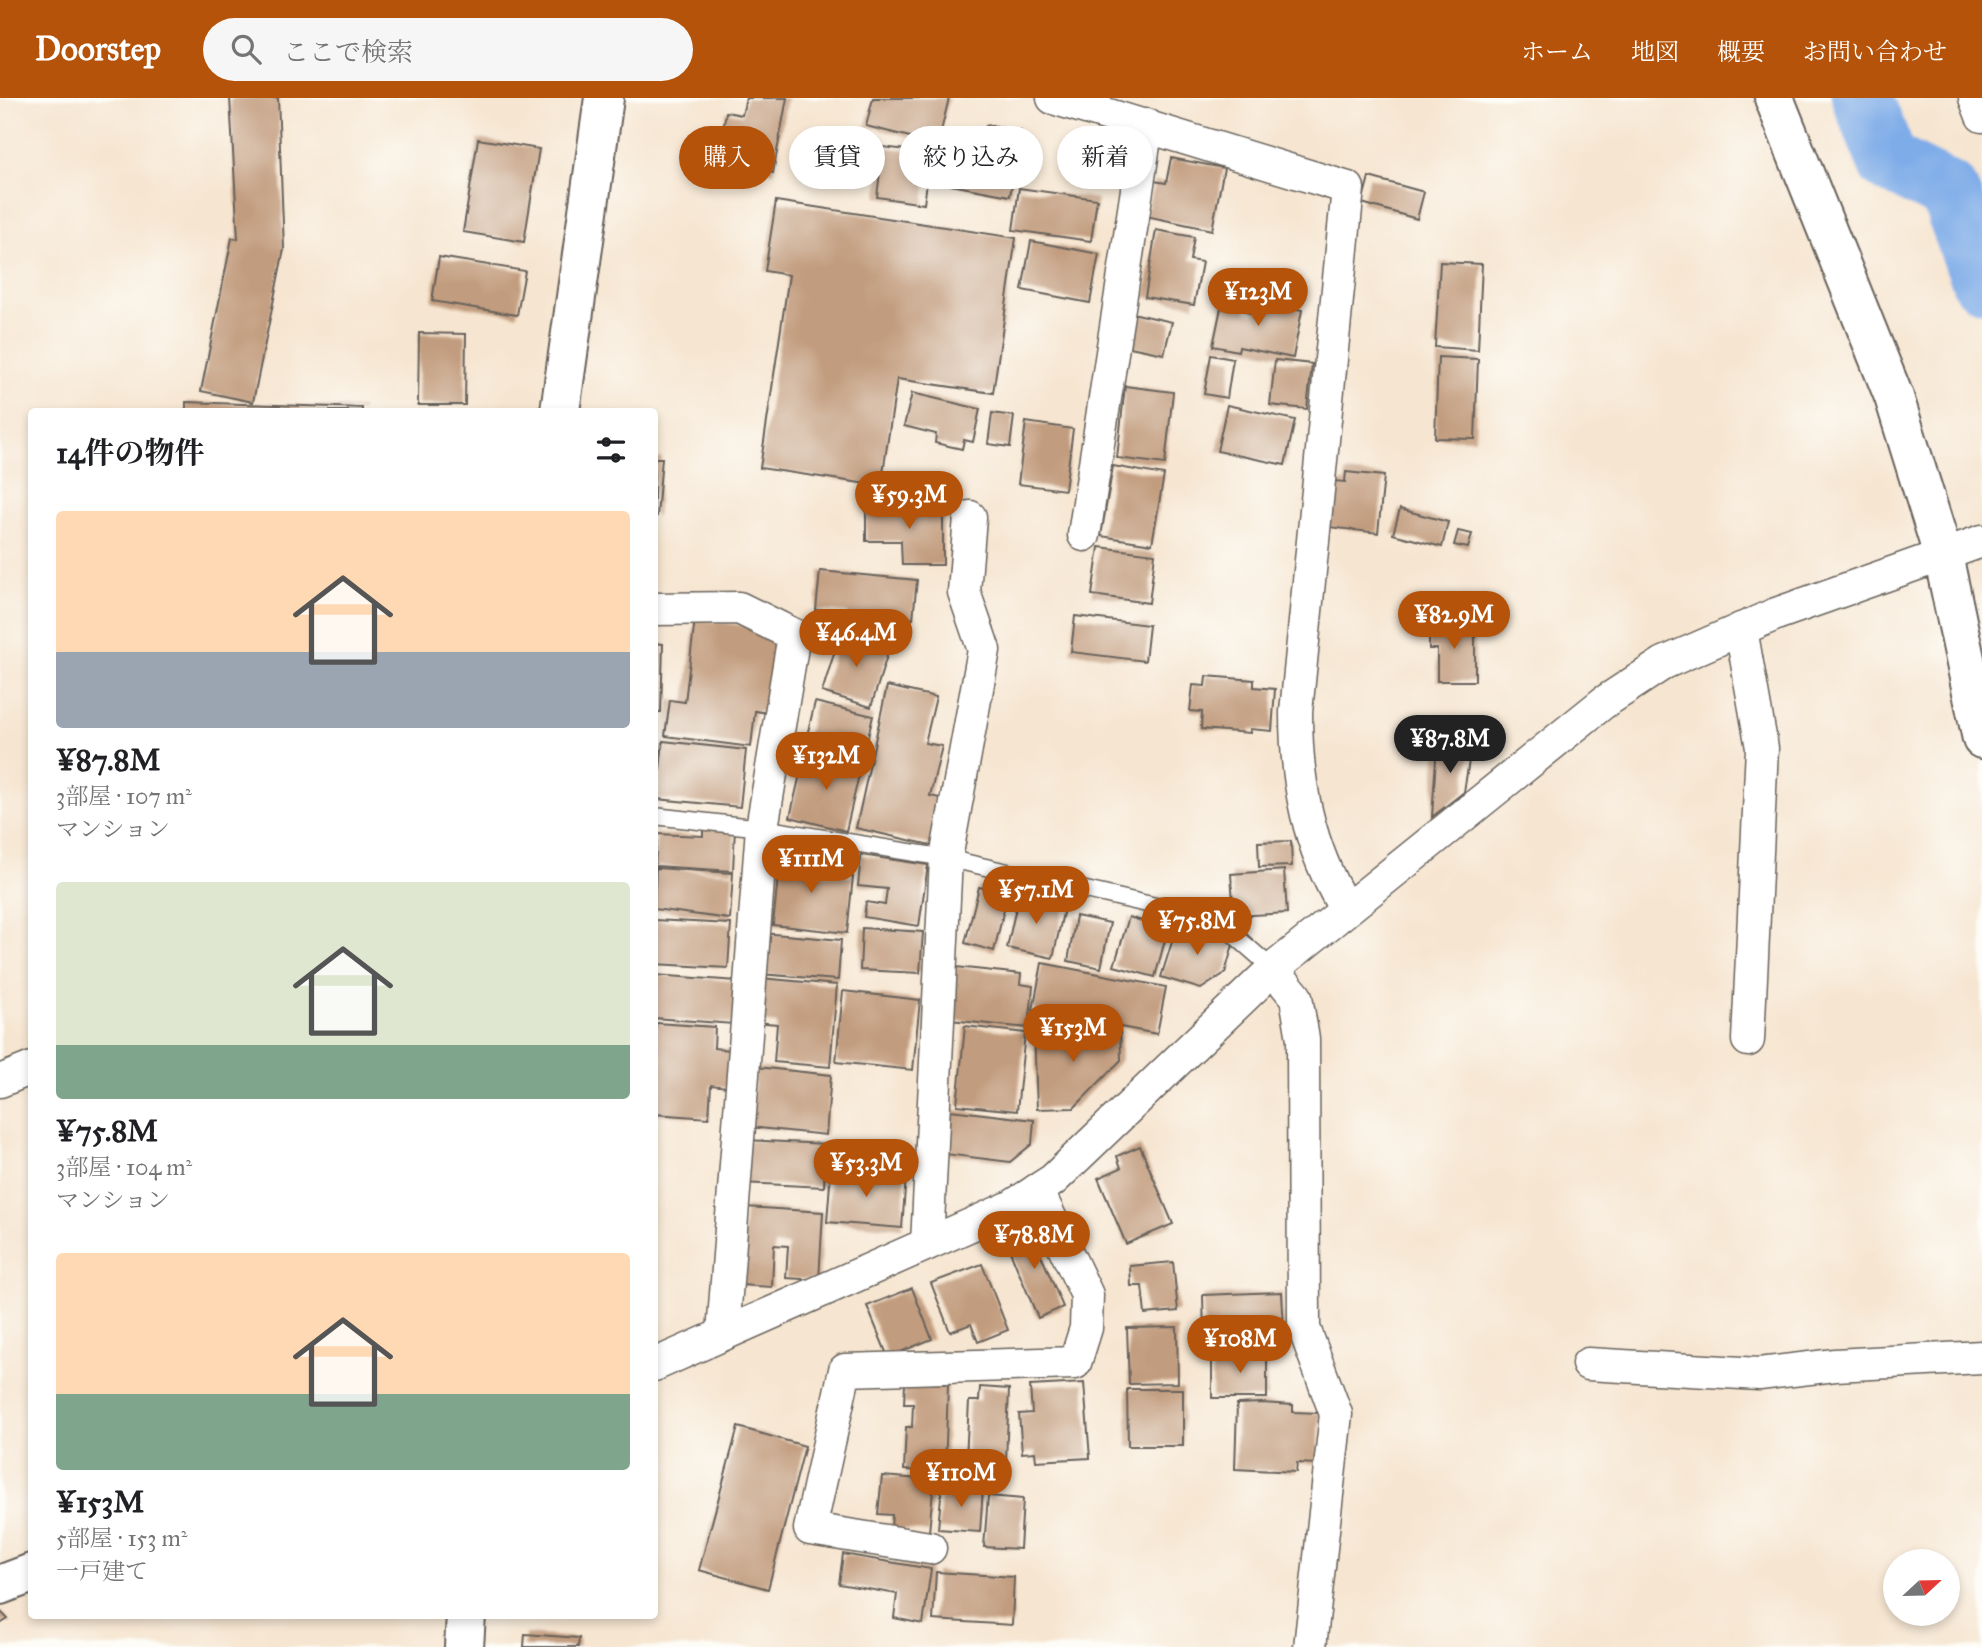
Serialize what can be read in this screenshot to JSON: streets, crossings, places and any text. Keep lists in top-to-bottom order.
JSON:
{
  "north": "right",
  "page": {
    "header": "Doorstep",
    "search": "ここで検索",
    "nav": [
      "ホーム",
      "地図",
      "概要",
      "お問い合わせ"
    ],
    "chip": [
      "購入",
      "賃貸",
      "絞り込み",
      "新着"
    ],
    "price": [
      "¥123M",
      "¥59.3M",
      "¥82.9M",
      "¥46.4M",
      "¥87.8M",
      "¥132M",
      "¥111M",
      "¥57.1M",
      "¥75.8M",
      "¥153M",
      "¥53.3M",
      "¥78.8M",
      "¥108M",
      "¥110M"
    ],
    "heading": "14件の物件",
    "list": [
      {
        "name": "¥87.8M",
        "note": "3部屋 · 107 m² · マンション"
      },
      {
        "name": "¥75.8M",
        "note": "3部屋 · 104 m² · マンション"
      },
      {
        "name": "¥153M",
        "note": "5部屋 · 153 m² · 一戸建て"
      }
    ]
  }
}
